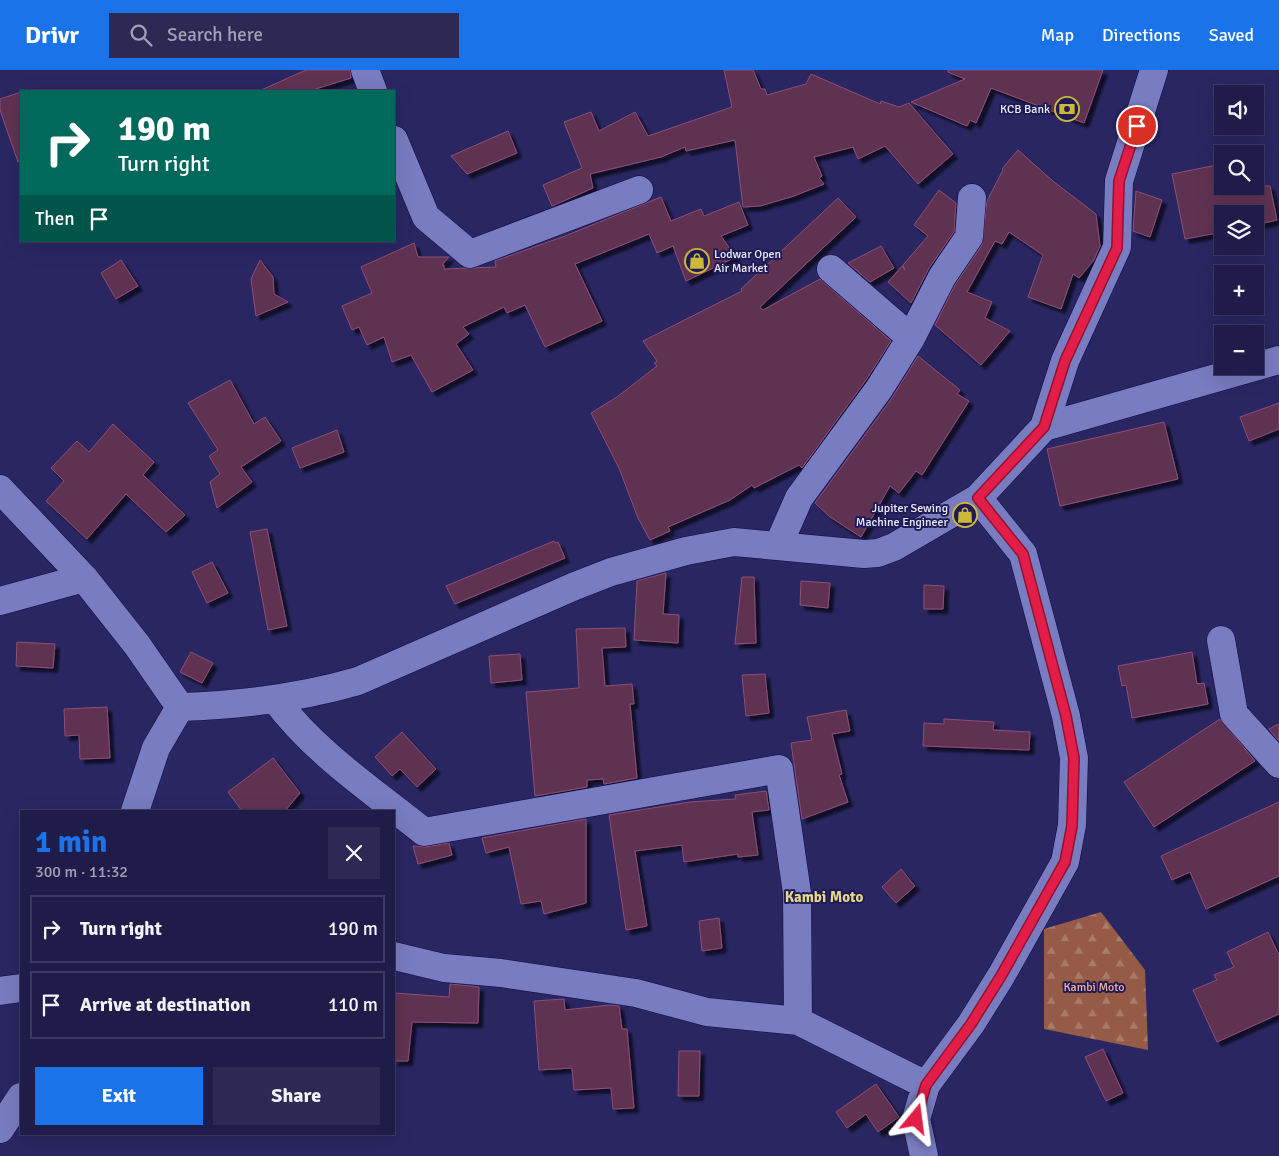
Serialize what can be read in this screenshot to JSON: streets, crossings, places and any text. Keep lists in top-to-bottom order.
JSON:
{
  "districts": ["Kambi Moto"],
  "parks": ["Kambi Moto"],
  "places": {
    "bank": ["KCB Bank"],
    "shop": ["Lodwar Open Air Market", "Jupiter Sewing Machine Engineer"]
  },
  "page": {
    "header": "Drivr",
    "search": "Search here",
    "nav": ["Map", "Directions", "Saved"],
    "map_buttons": ["+", "−"],
    "turn": ["190 m", "Turn right"],
    "then": "Then",
    "heading": ["1 min", "300 m · 11:32"],
    "list": [
      {
        "name": "Turn right",
        "value": "190 m"
      },
      {
        "name": "Arrive at destination",
        "value": "110 m"
      }
    ],
    "buttons": ["Exit", "Share"]
  }
}
